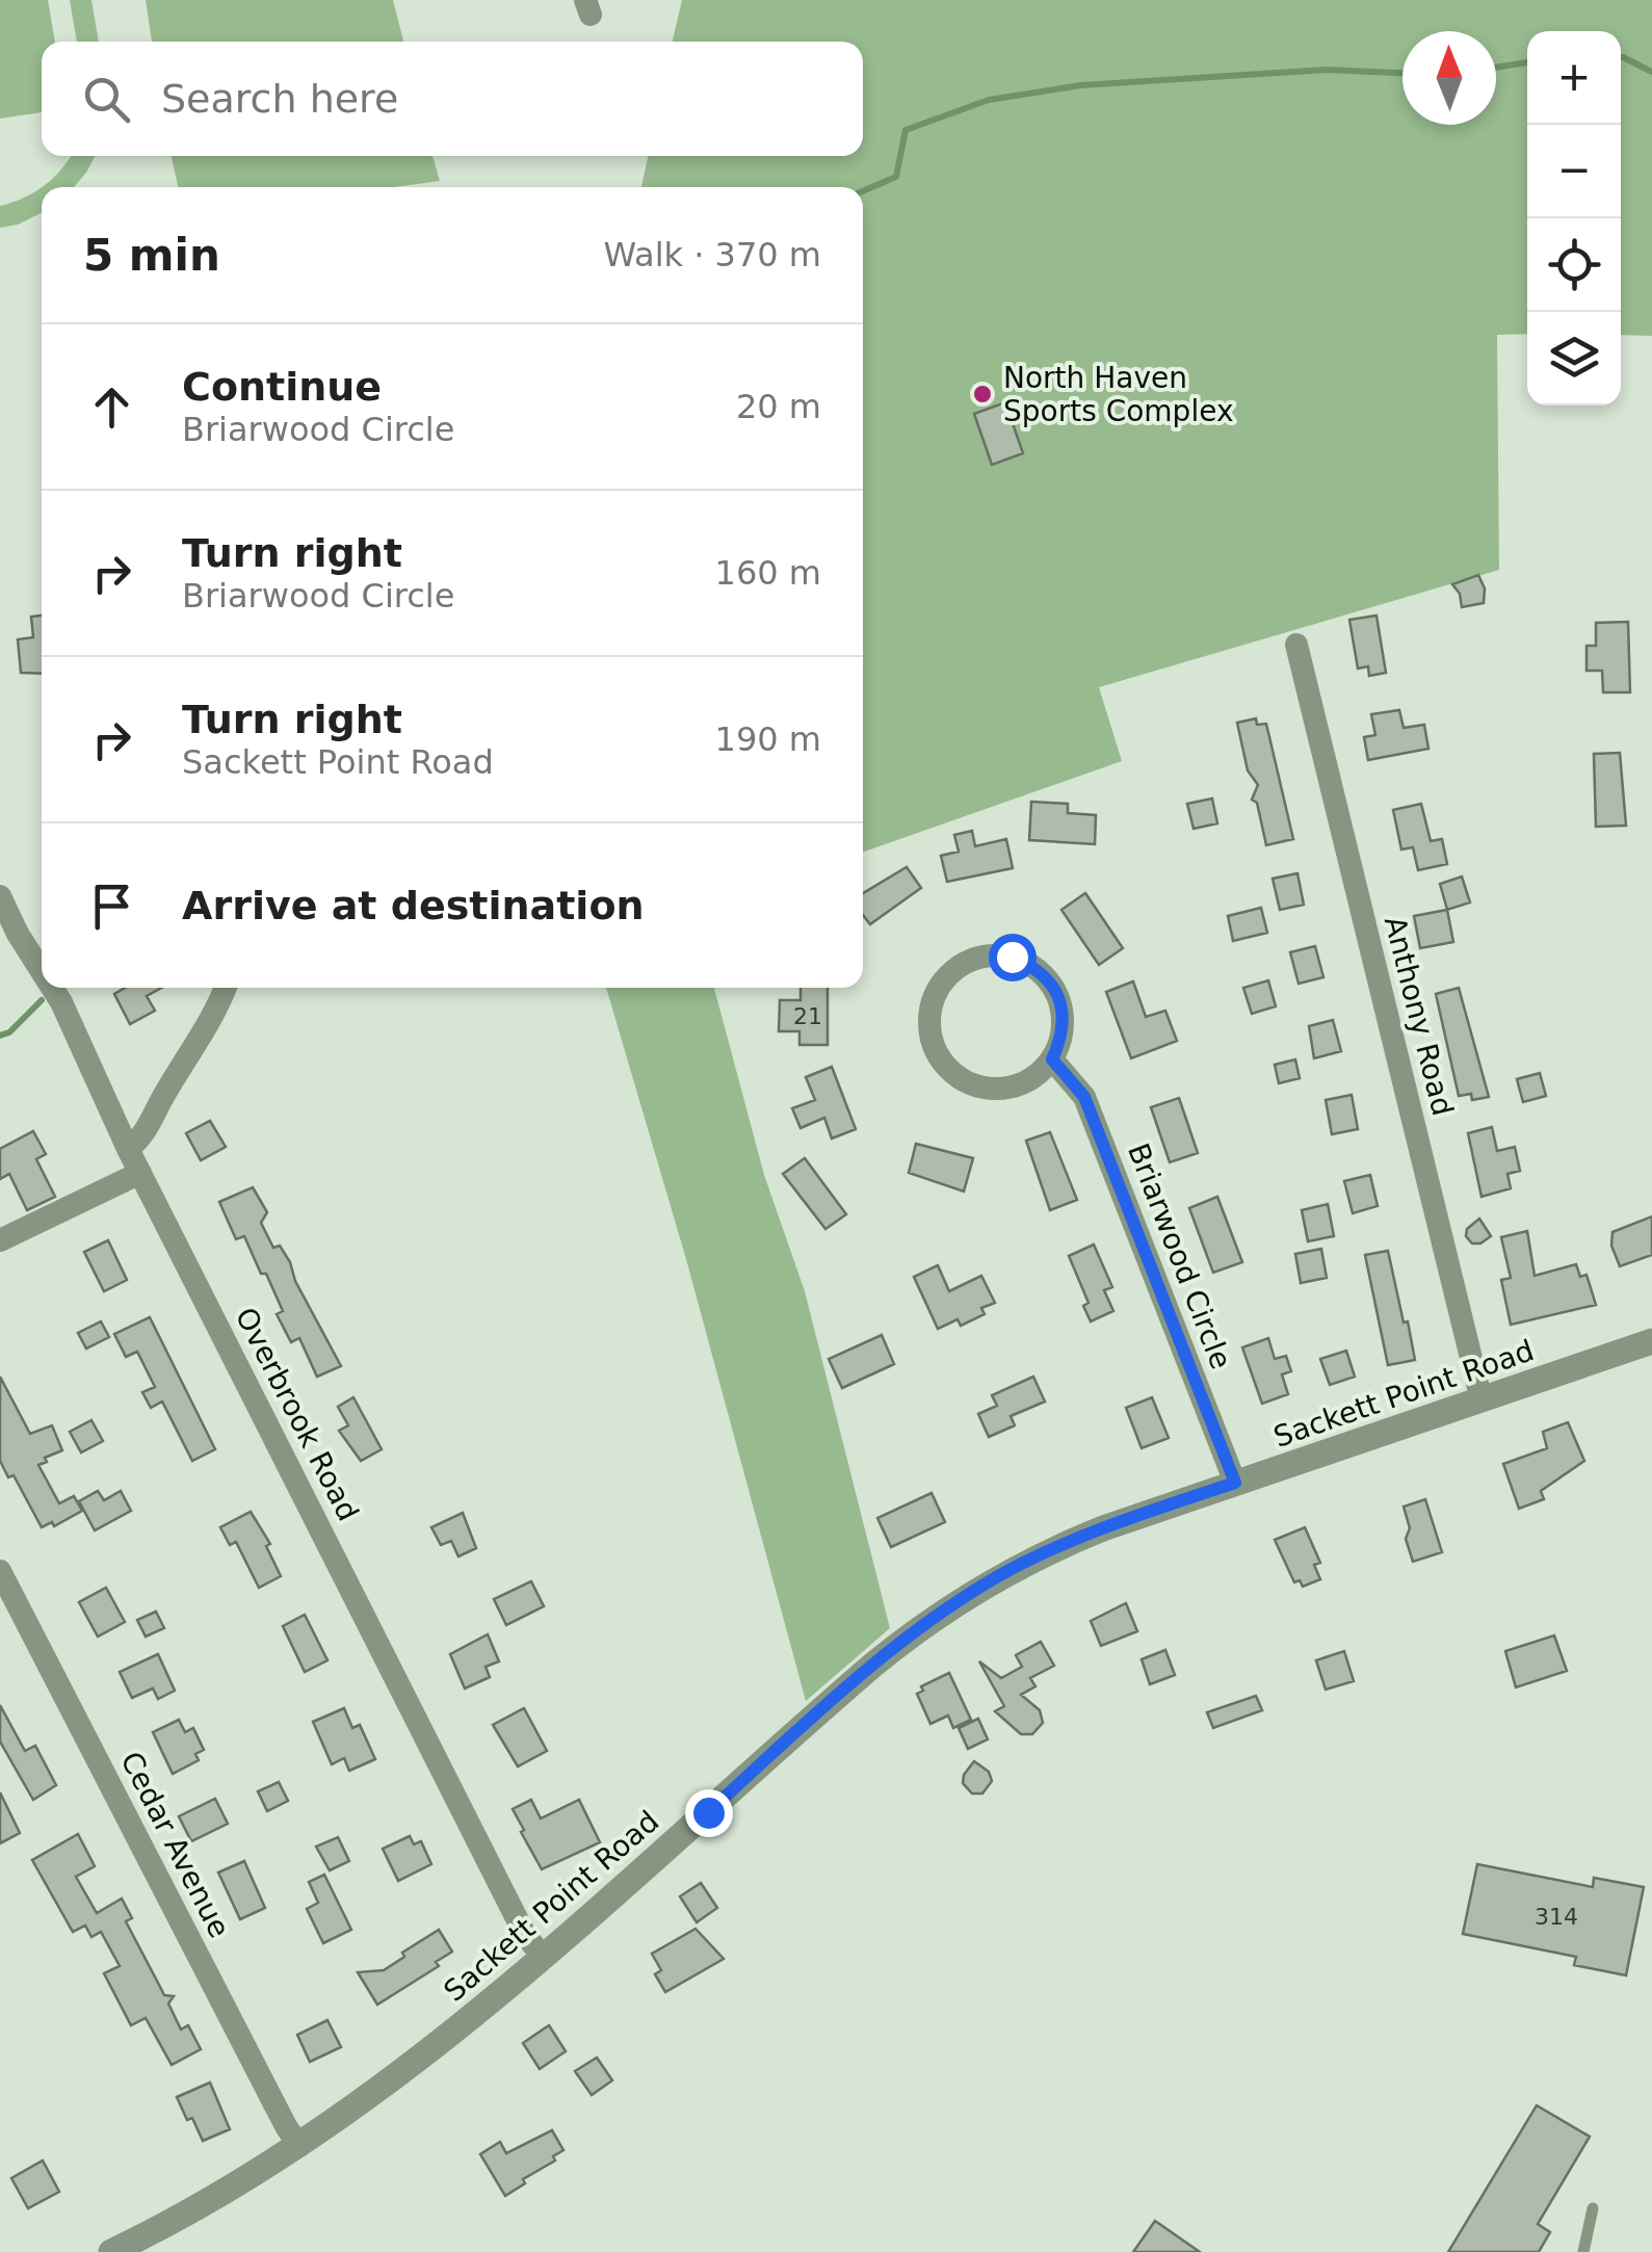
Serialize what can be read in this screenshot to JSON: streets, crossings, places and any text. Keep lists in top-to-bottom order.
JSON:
{
  "streets": {
    "street": [
      "Anthony Road",
      "Briarwood Circle",
      "Sackett Point Road",
      "Overbrook Road",
      "Cedar Avenue"
    ]
  },
  "crossings": [
    ["Anthony Road", "Sackett Point Road"],
    ["Briarwood Circle", "Sackett Point Road"],
    ["Sackett Point Road", "Overbrook Road"],
    ["Sackett Point Road", "Cedar Avenue"]
  ],
  "places": ["North Haven Sports Complex"],
  "house_numbers": ["21", "314"],
  "north": "top",
  "page": {
    "map_buttons": ["+", "−"],
    "search": "Search here",
    "heading": ["5 min", "Walk · 370 m"],
    "list": [
      ["Continue", "Briarwood Circle", "20 m"],
      ["Turn right", "Briarwood Circle", "160 m"],
      ["Turn right", "Sackett Point Road", "190 m"],
      "Arrive at destination"
    ]
  }
}
